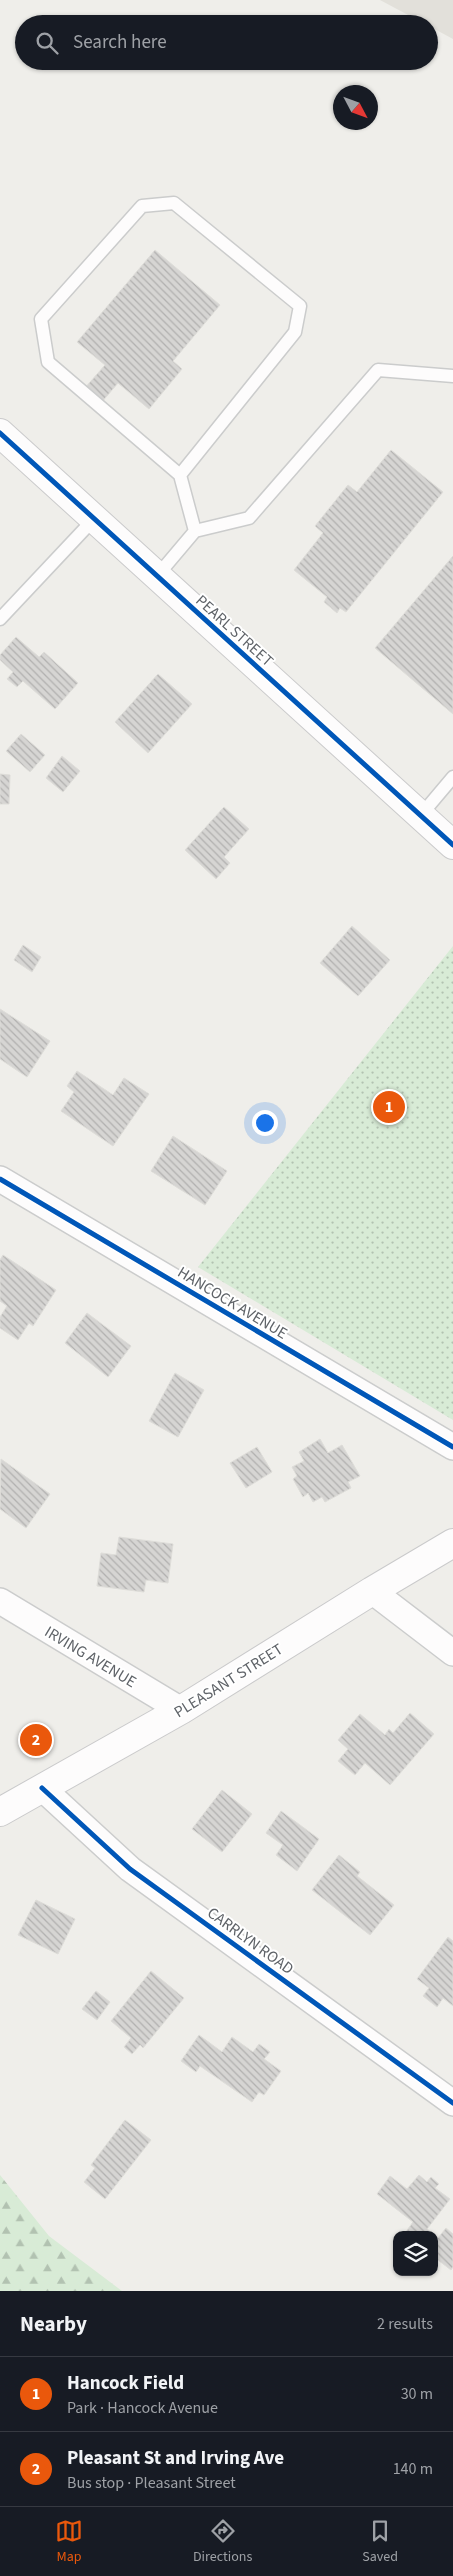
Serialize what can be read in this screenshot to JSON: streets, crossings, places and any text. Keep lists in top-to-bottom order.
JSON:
{
  "streets": {
    "street": [
      "PEARL STREET",
      "HANCOCK AVENUE",
      "IRVING AVENUE",
      "PLEASANT STREET",
      "CARRLYN ROAD"
    ]
  },
  "crossings": [
    ["IRVING AVENUE", "PLEASANT STREET"],
    ["PLEASANT STREET", "CARRLYN ROAD"]
  ],
  "north": "bottom right",
  "page": {
    "search": "Search here",
    "pins": ["1", "2"],
    "heading": ["Nearby", "2 results"],
    "list": [
      {
        "mark": "1",
        "name": "Hancock Field",
        "note": "Park · Hancock Avenue",
        "value": "30 m"
      },
      {
        "mark": "2",
        "name": "Pleasant St and Irving Ave",
        "note": "Bus stop · Pleasant Street",
        "value": "140 m"
      }
    ],
    "nav": ["Map", "Directions", "Saved"]
  }
}
